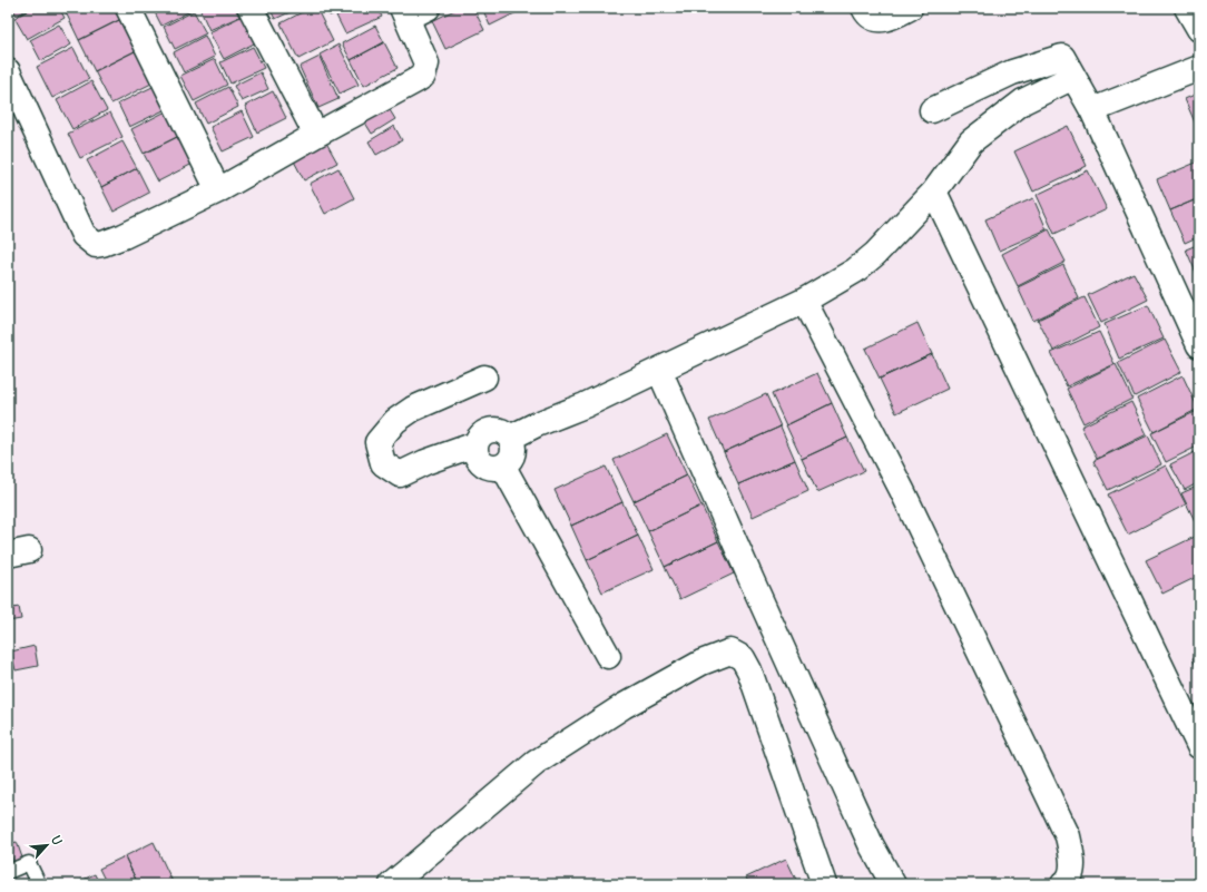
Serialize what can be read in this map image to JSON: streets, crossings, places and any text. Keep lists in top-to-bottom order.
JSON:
{
  "north": "top right"
}
